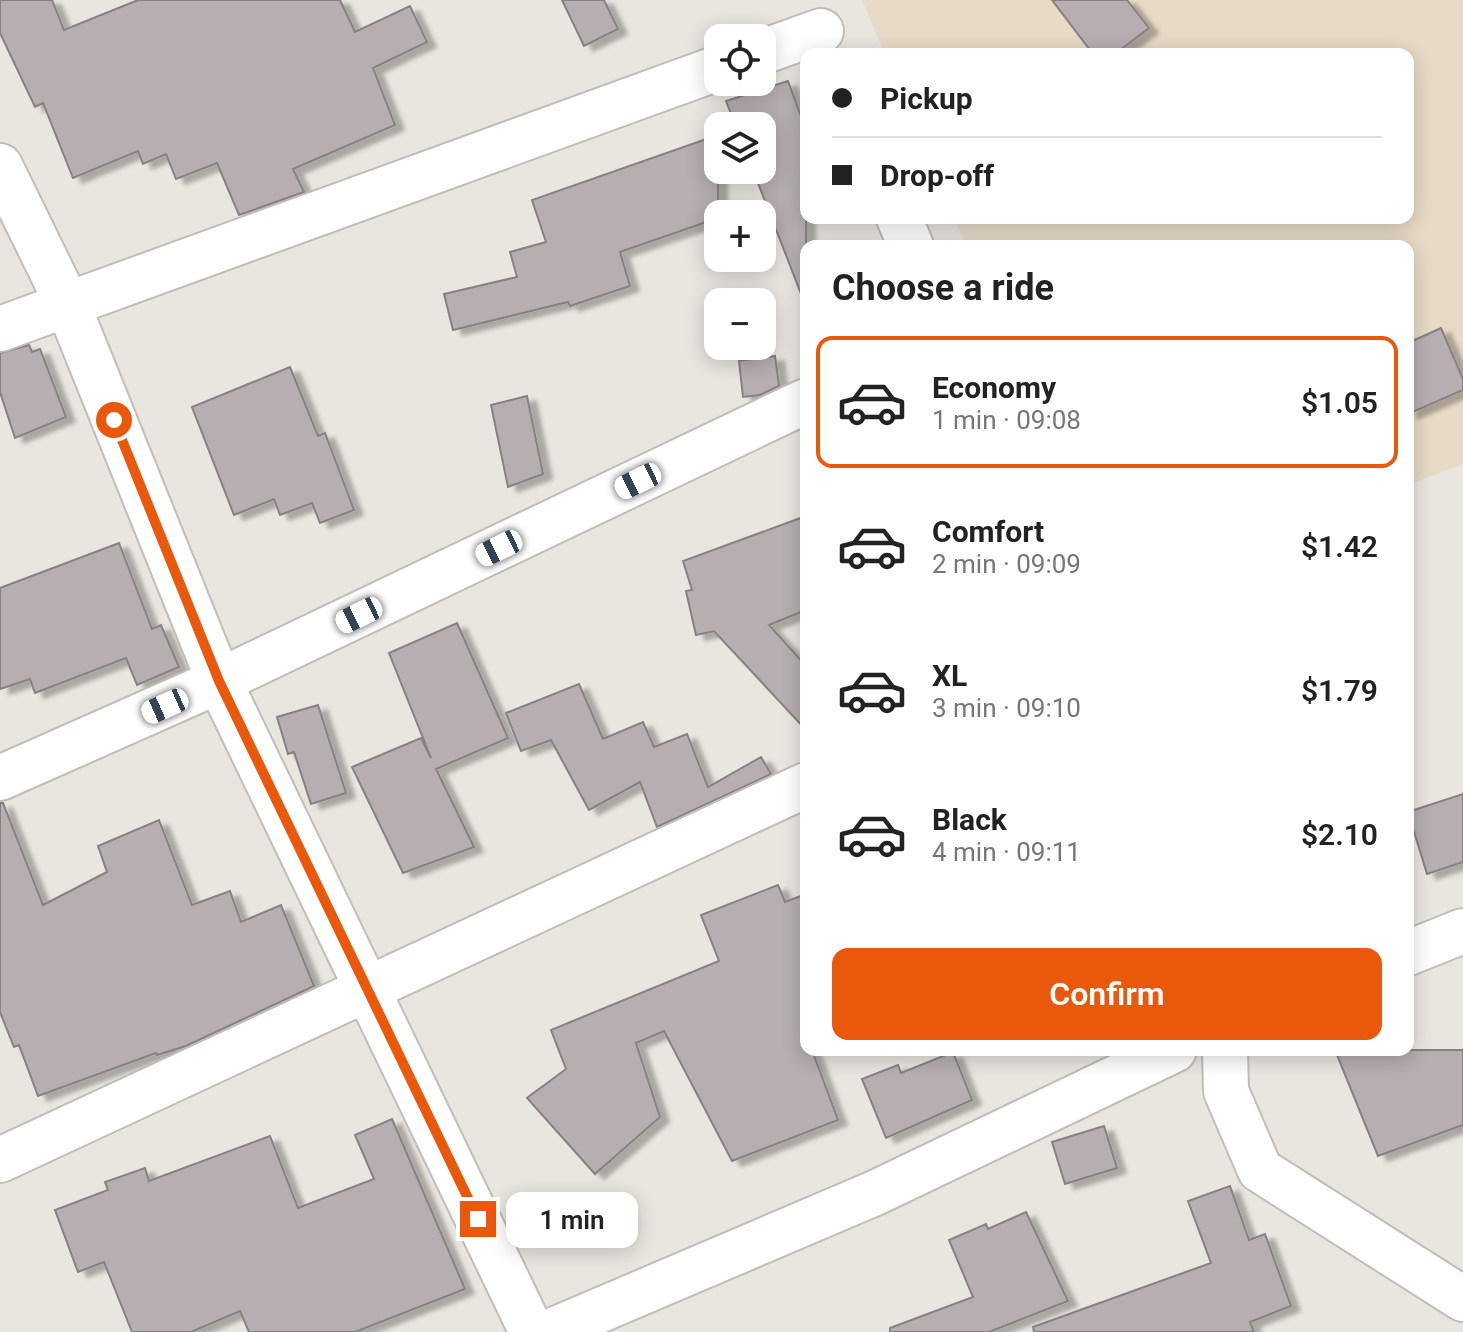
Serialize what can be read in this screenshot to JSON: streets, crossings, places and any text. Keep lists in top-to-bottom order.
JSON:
{
  "page": {
    "map_buttons": ["+", "−"],
    "banner": ["Pickup", "Drop-off"],
    "heading": "Choose a ride",
    "list": [
      {
        "name": "Economy",
        "note": "1 min · 09:08",
        "value": "$1.05"
      },
      {
        "name": "Comfort",
        "note": "2 min · 09:09",
        "value": "$1.42"
      },
      {
        "name": "XL",
        "note": "3 min · 09:10",
        "value": "$1.79"
      },
      {
        "name": "Black",
        "note": "4 min · 09:11",
        "value": "$2.10"
      }
    ],
    "buttons": "Confirm",
    "bubble": "1 min"
  }
}
